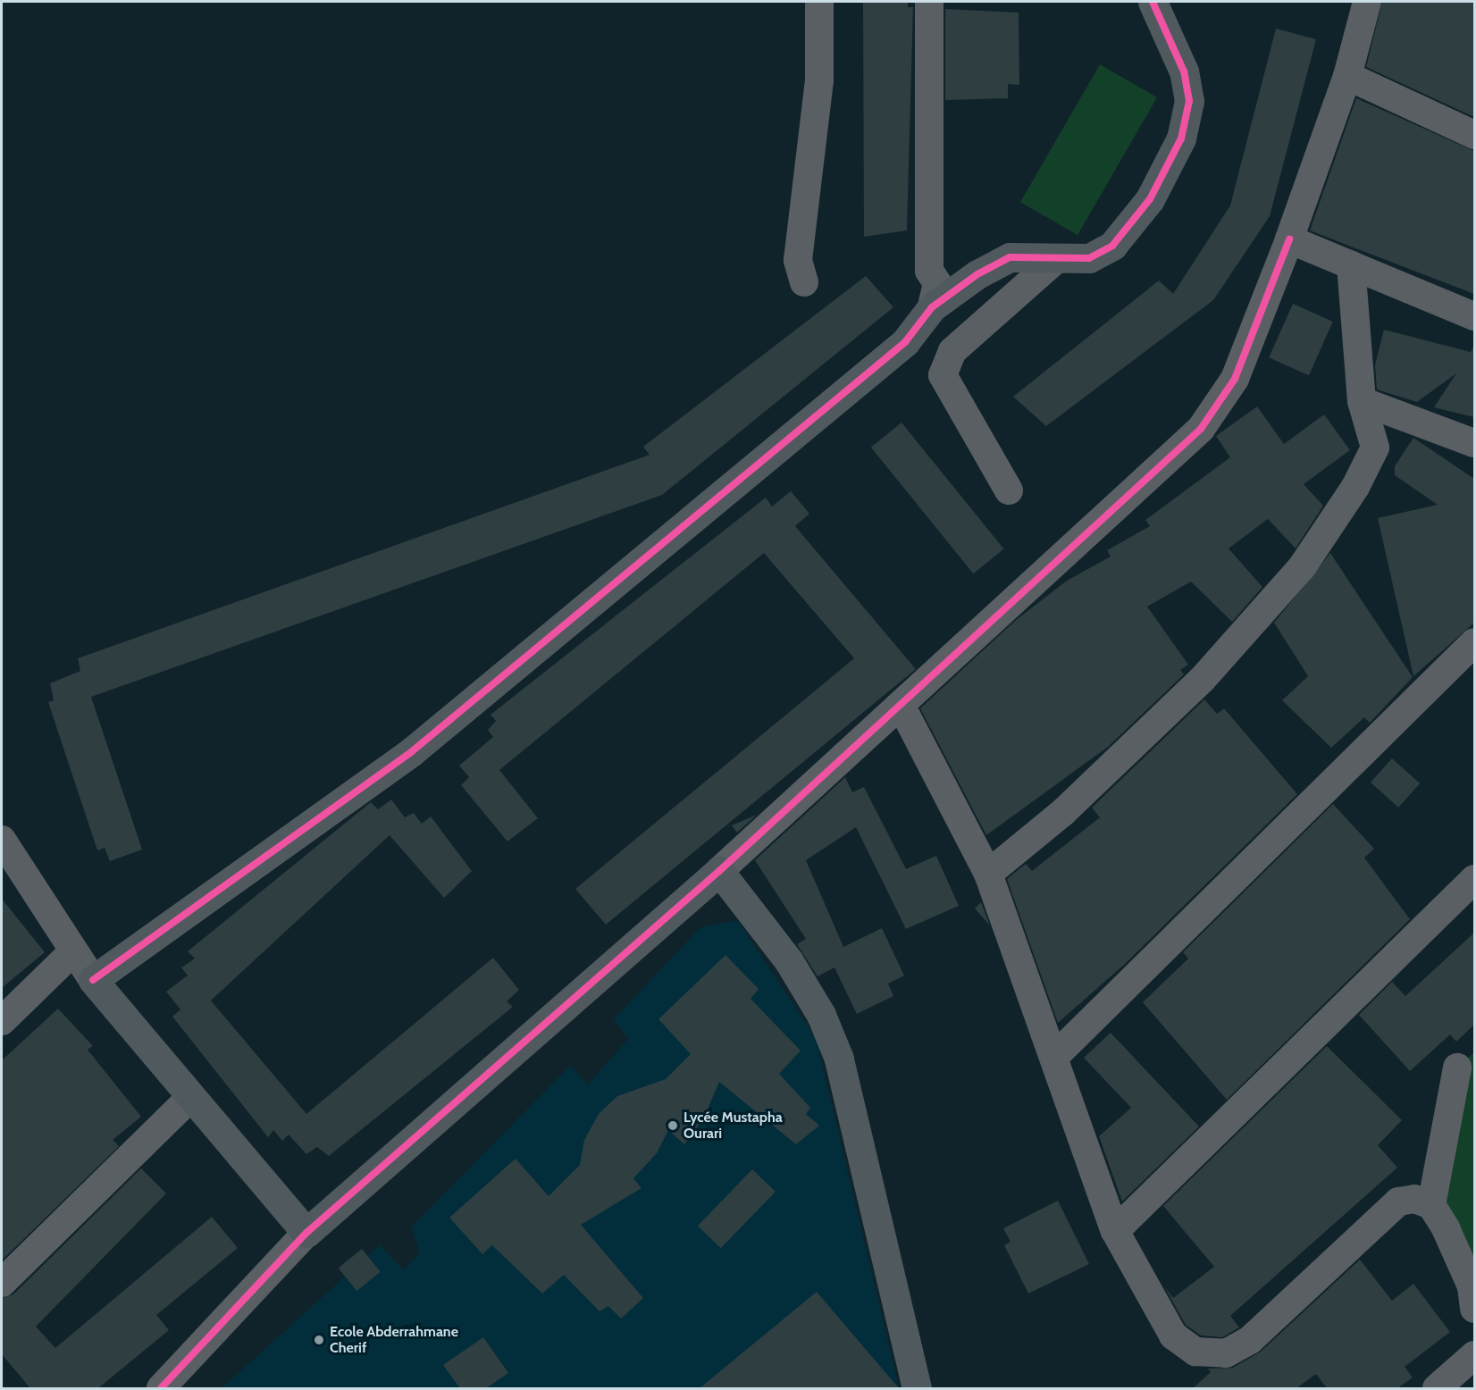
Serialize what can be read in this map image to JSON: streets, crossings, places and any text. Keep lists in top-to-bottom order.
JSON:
{
  "places": ["Lycée Mustapha Ourari", "Ecole Abderrahmane Cherif"]
}
